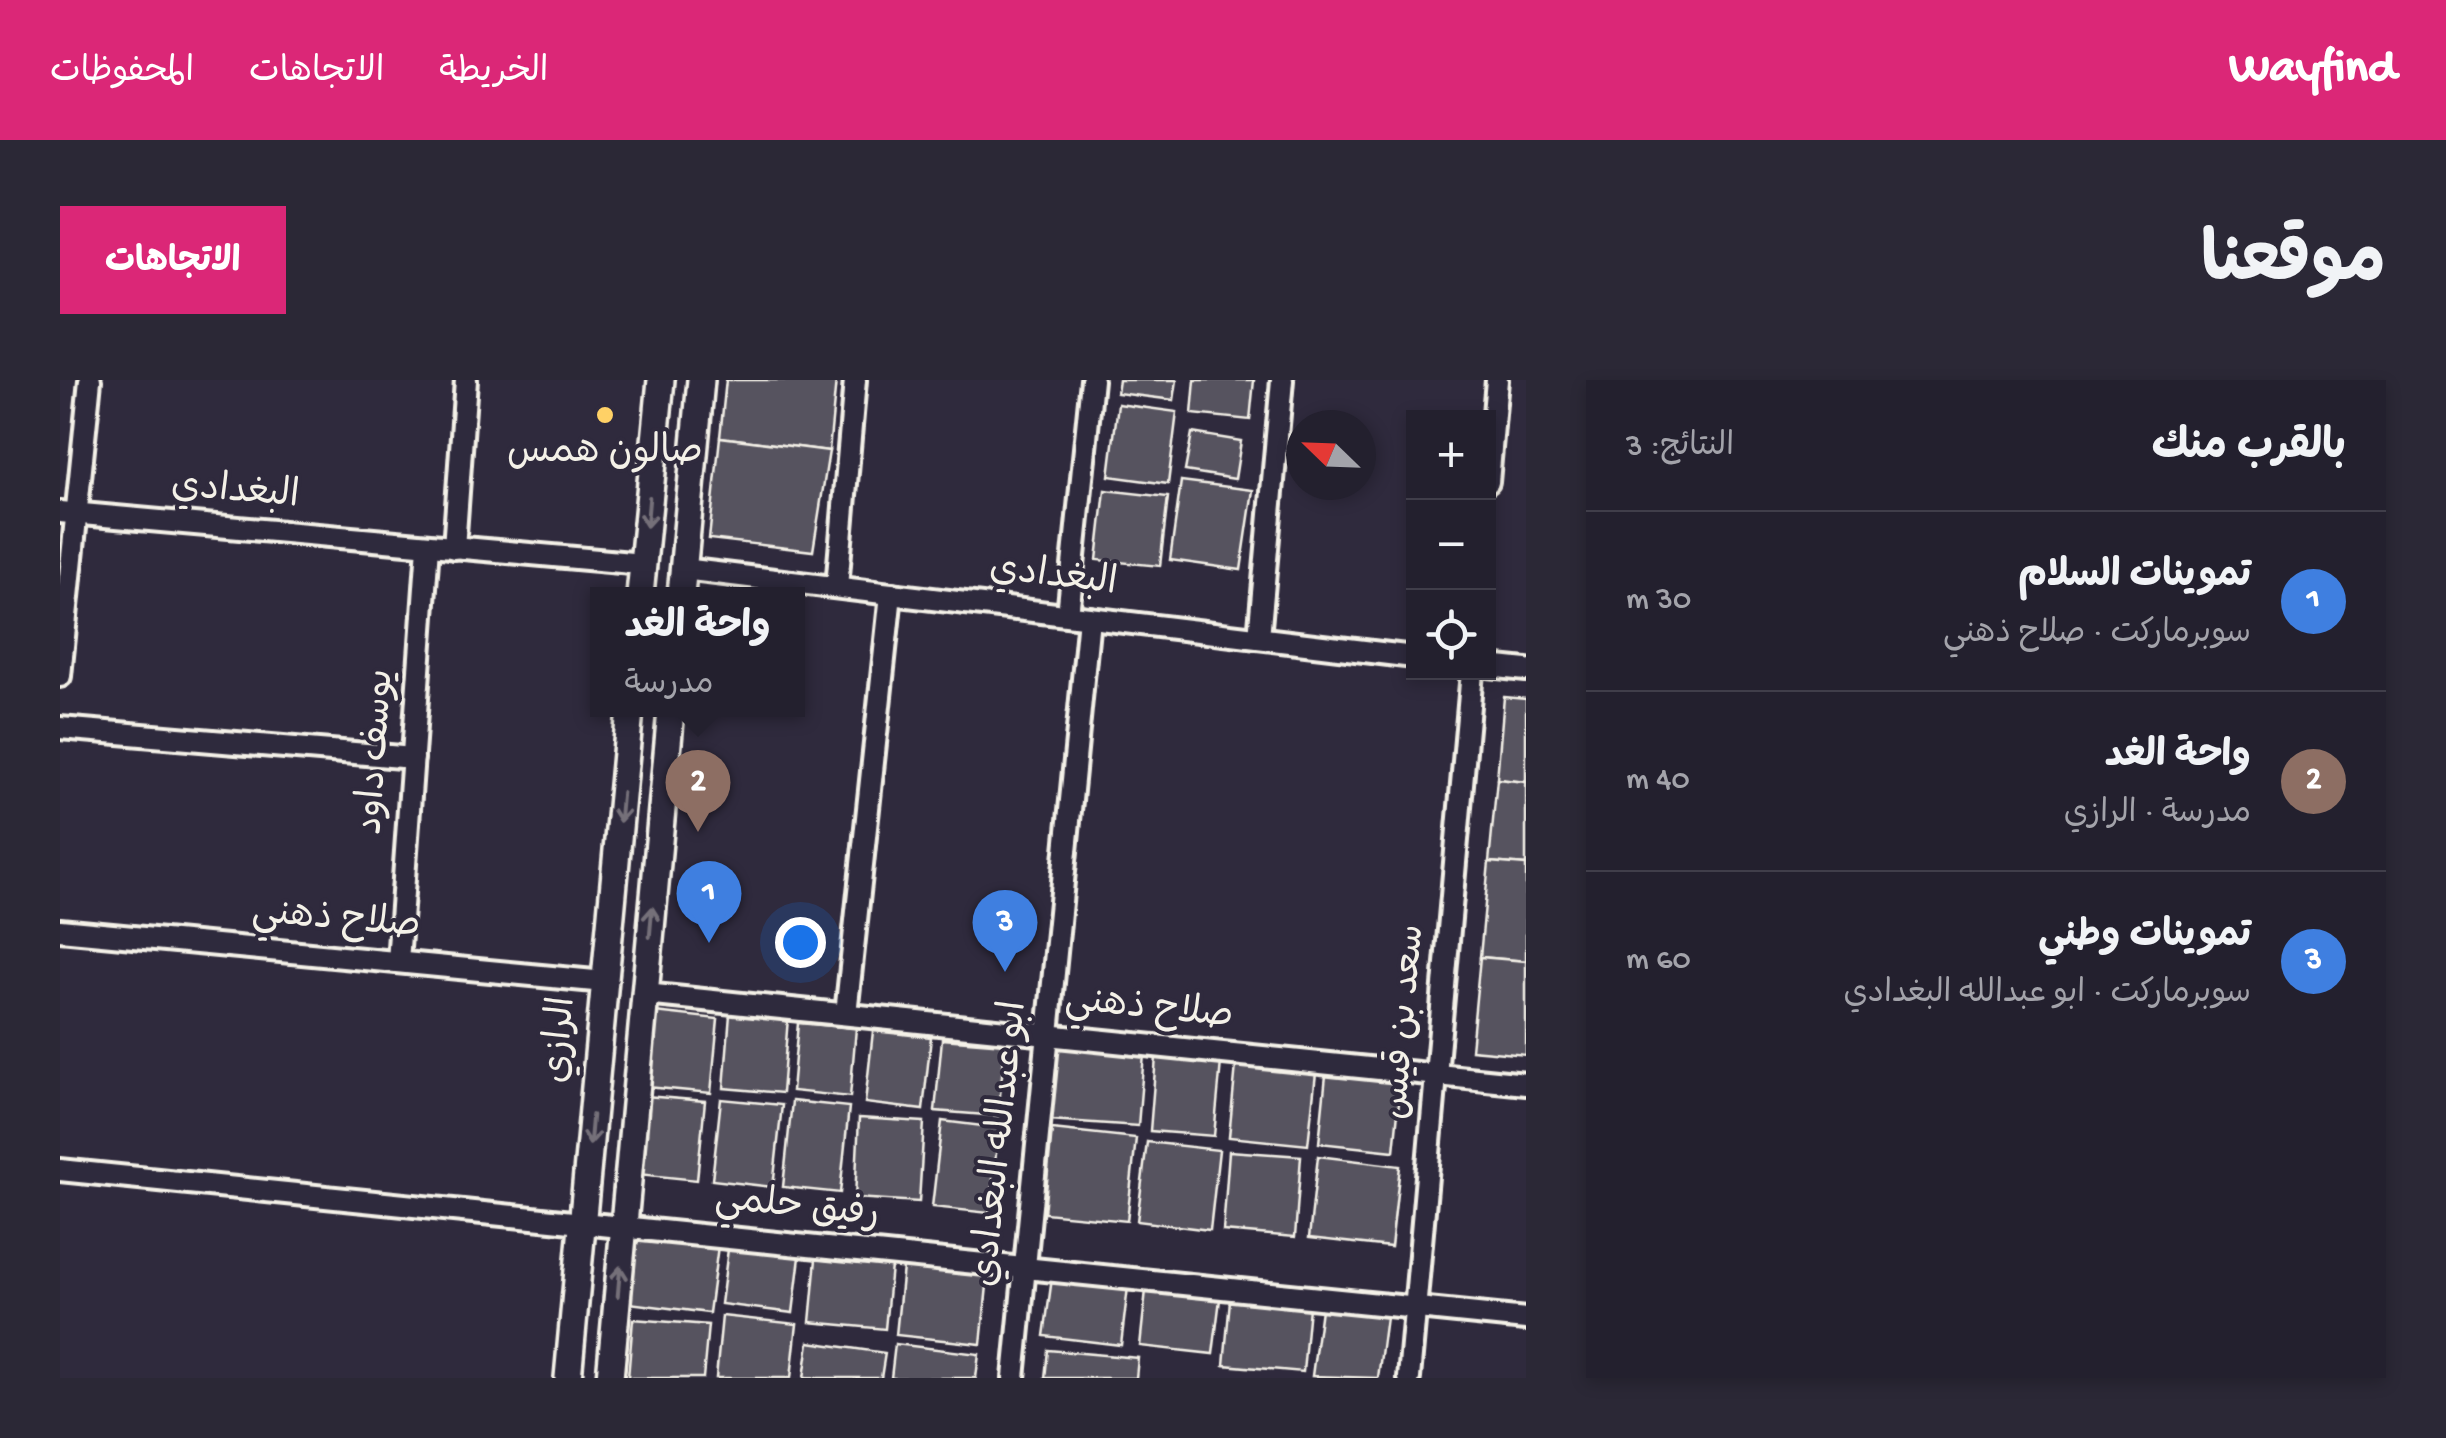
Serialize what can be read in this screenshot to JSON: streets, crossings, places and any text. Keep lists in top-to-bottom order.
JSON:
{
  "streets": {
    "street": [
      "البغدادي",
      "يوسف داود",
      "صلاح ذهني",
      "سعد بن قيس",
      "الرازي",
      "ابو عبدالله البغدادي",
      "رفيق حلمي"
    ]
  },
  "crossings": [
    ["البغدادي", "يوسف داود"],
    ["البغدادي", "ابو عبدالله البغدادي"],
    ["يوسف داود", "صلاح ذهني"],
    ["صلاح ذهني", "سعد بن قيس"],
    ["صلاح ذهني", "الرازي"],
    ["صلاح ذهني", "ابو عبدالله البغدادي"],
    ["سعد بن قيس", "رفيق حلمي"],
    ["الرازي", "رفيق حلمي"],
    ["ابو عبدالله البغدادي", "رفيق حلمي"]
  ],
  "places": ["صالون همس"],
  "north": "top left",
  "page": {
    "header": "Wayfind",
    "nav": ["الخريطة", "الاتجاهات", "المحفوظات"],
    "title": "موقعنا",
    "buttons": "الاتجاهات",
    "heading": ["بالقرب منك", "النتائج: 3"],
    "map_buttons": ["+", "−"],
    "list": [
      {
        "mark": "1",
        "name": "تموينات السلام",
        "note": "سوبرماركت · صلاح ذهني",
        "value": "30 m"
      },
      {
        "mark": "2",
        "name": "واحة الغد",
        "note": "مدرسة · الرازي",
        "value": "40 m"
      },
      {
        "mark": "3",
        "name": "تموينات وطني",
        "note": "سوبرماركت · ابو عبدالله البغدادي",
        "value": "60 m"
      }
    ],
    "popup": ["واحة الغد", "مدرسة"],
    "pins": ["2", "1", "3"]
  }
}
